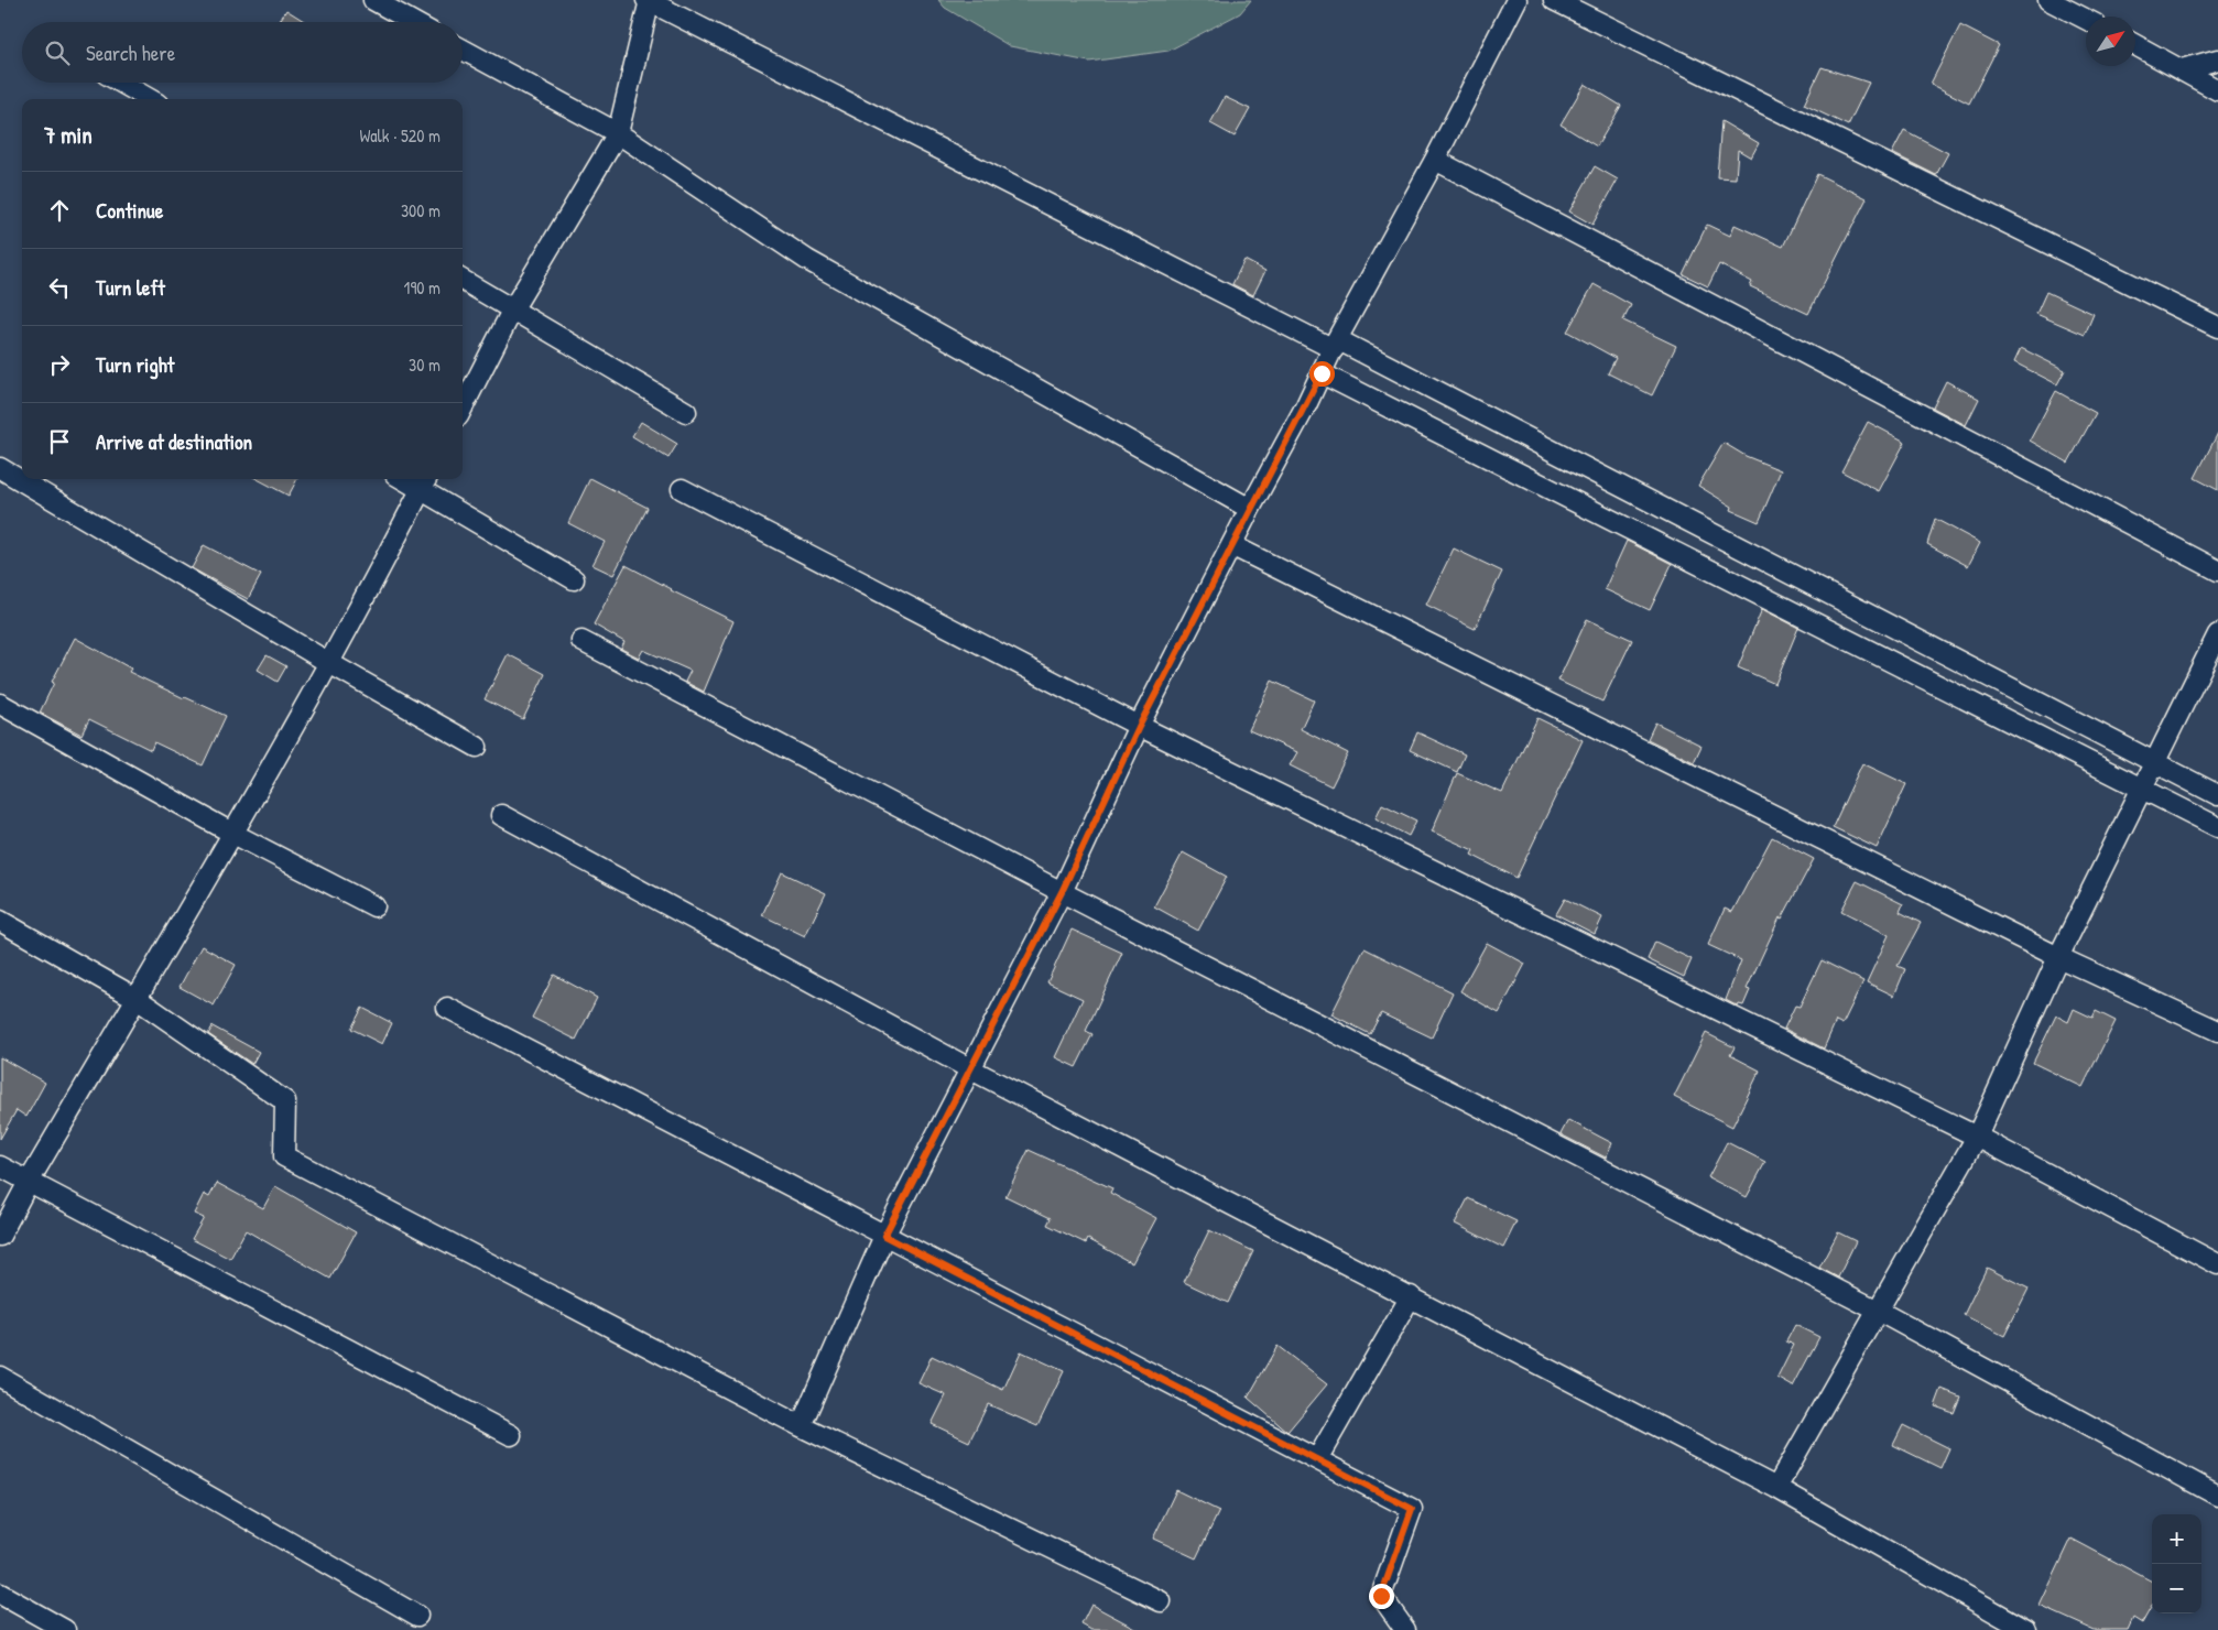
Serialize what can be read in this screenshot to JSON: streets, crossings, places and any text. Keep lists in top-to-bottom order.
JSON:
{
  "north": "top right",
  "page": {
    "search": "Search here",
    "heading": ["7 min", "Walk · 520 m"],
    "list": [
      ["Continue", "300 m"],
      ["Turn left", "190 m"],
      ["Turn right", "30 m"],
      "Arrive at destination"
    ],
    "map_buttons": ["+", "−"]
  }
}
